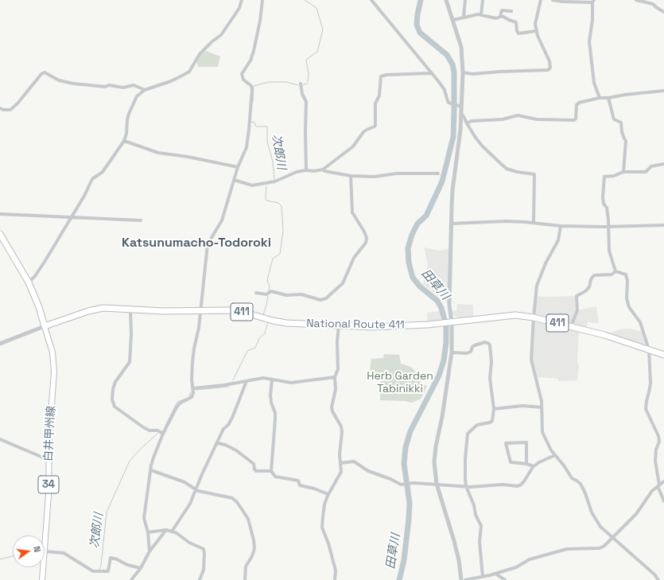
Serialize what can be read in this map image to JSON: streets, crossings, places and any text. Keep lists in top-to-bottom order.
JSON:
{
  "streets": {
    "highway": ["411", "National Route 411"],
    "main road": ["白井甲州線", "34"]
  },
  "crossings": [
    ["National Route 411", "白井甲州線"]
  ],
  "districts": ["Katsunumacho-Todoroki"],
  "water": ["次郎川", "田草川"],
  "parks": ["Herb Garden Tabinikki"],
  "north": "right"
}
